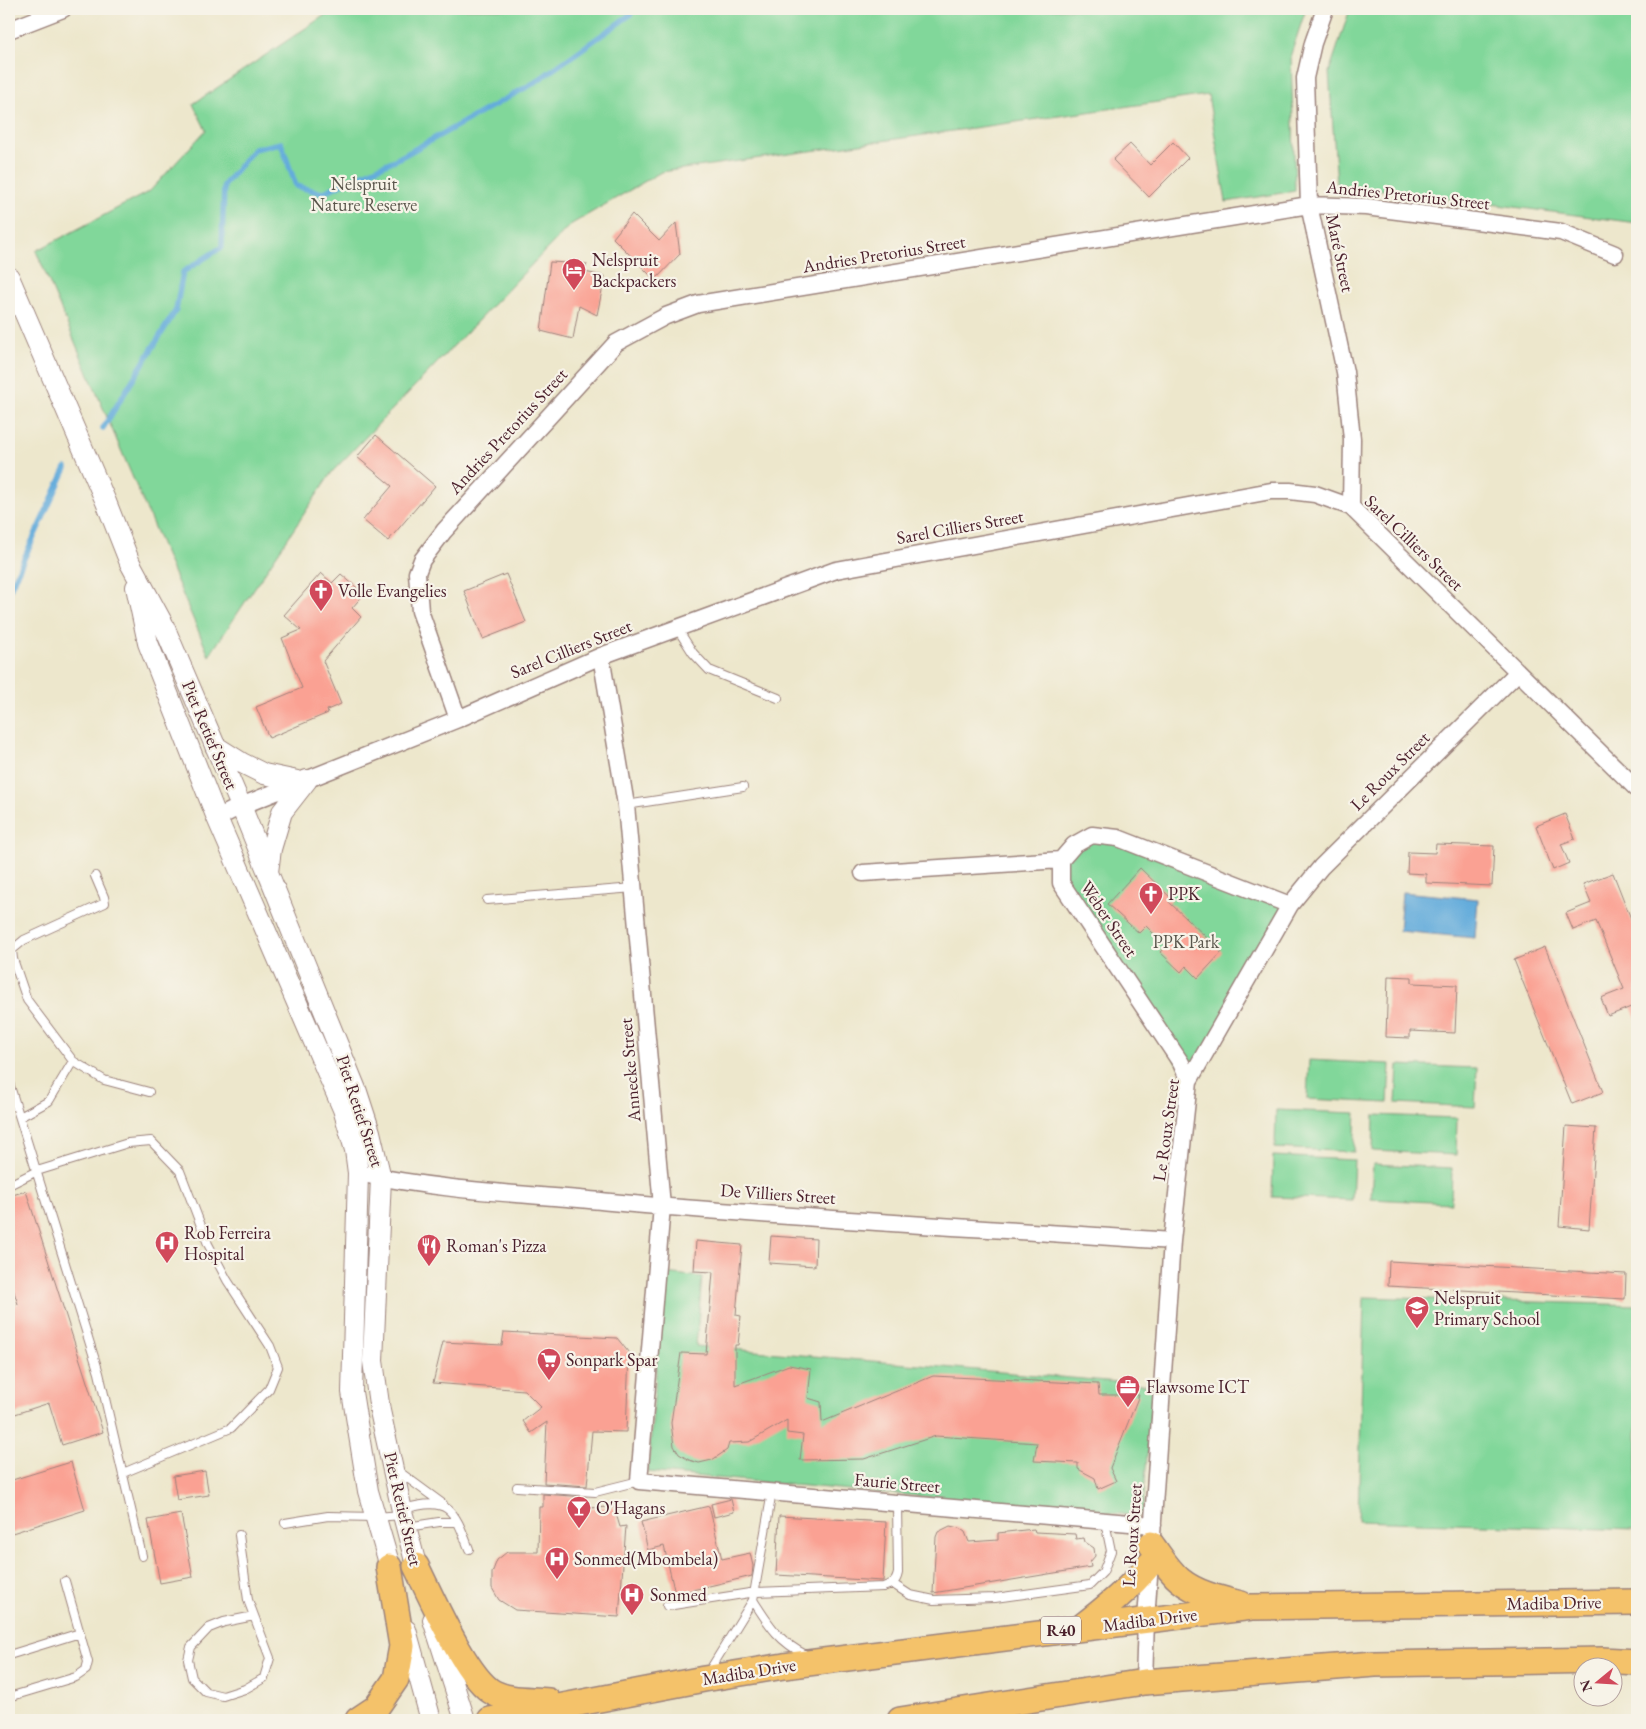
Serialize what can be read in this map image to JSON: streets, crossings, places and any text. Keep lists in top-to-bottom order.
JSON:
{
  "streets": {
    "main road": ["Madiba Drive", "R40"],
    "street": [
      "Andries Pretorius Street",
      "Maré Street",
      "Sarel Cilliers Street",
      "Piet Retief Street",
      "Le Roux Street",
      "Weber Street",
      "Annecke Street",
      "De Villiers Street",
      "Faurie Street"
    ]
  },
  "crossings": [
    ["Andries Pretorius Street", "Maré Street"],
    ["Andries Pretorius Street", "Sarel Cilliers Street"],
    ["Maré Street", "Sarel Cilliers Street"],
    ["Sarel Cilliers Street", "Piet Retief Street"],
    ["Sarel Cilliers Street", "Le Roux Street"],
    ["Sarel Cilliers Street", "Annecke Street"],
    ["Piet Retief Street", "De Villiers Street"],
    ["Le Roux Street", "Weber Street"],
    ["Le Roux Street", "De Villiers Street"],
    ["Le Roux Street", "Faurie Street"],
    ["Le Roux Street", "Madiba Drive"],
    ["Annecke Street", "De Villiers Street"],
    ["Annecke Street", "Faurie Street"]
  ],
  "parks": ["Nelspruit Nature Reserve", "PPK Park"],
  "places": {
    "hotel": ["Nelspruit Backpackers"],
    "church": ["Volle Evangelies", "PPK"],
    "hospital": ["Rob Ferreira Hospital", "Sonmed(Mbombela)", "Sonmed"],
    "restaurant": ["Roman's Pizza"],
    "school or university": ["Nelspruit Primary School"],
    "supermarket": ["Sonpark Spar"],
    "office": ["Flawsome ICT"],
    "bar": ["O'Hagans"]
  },
  "north": "left"
}
